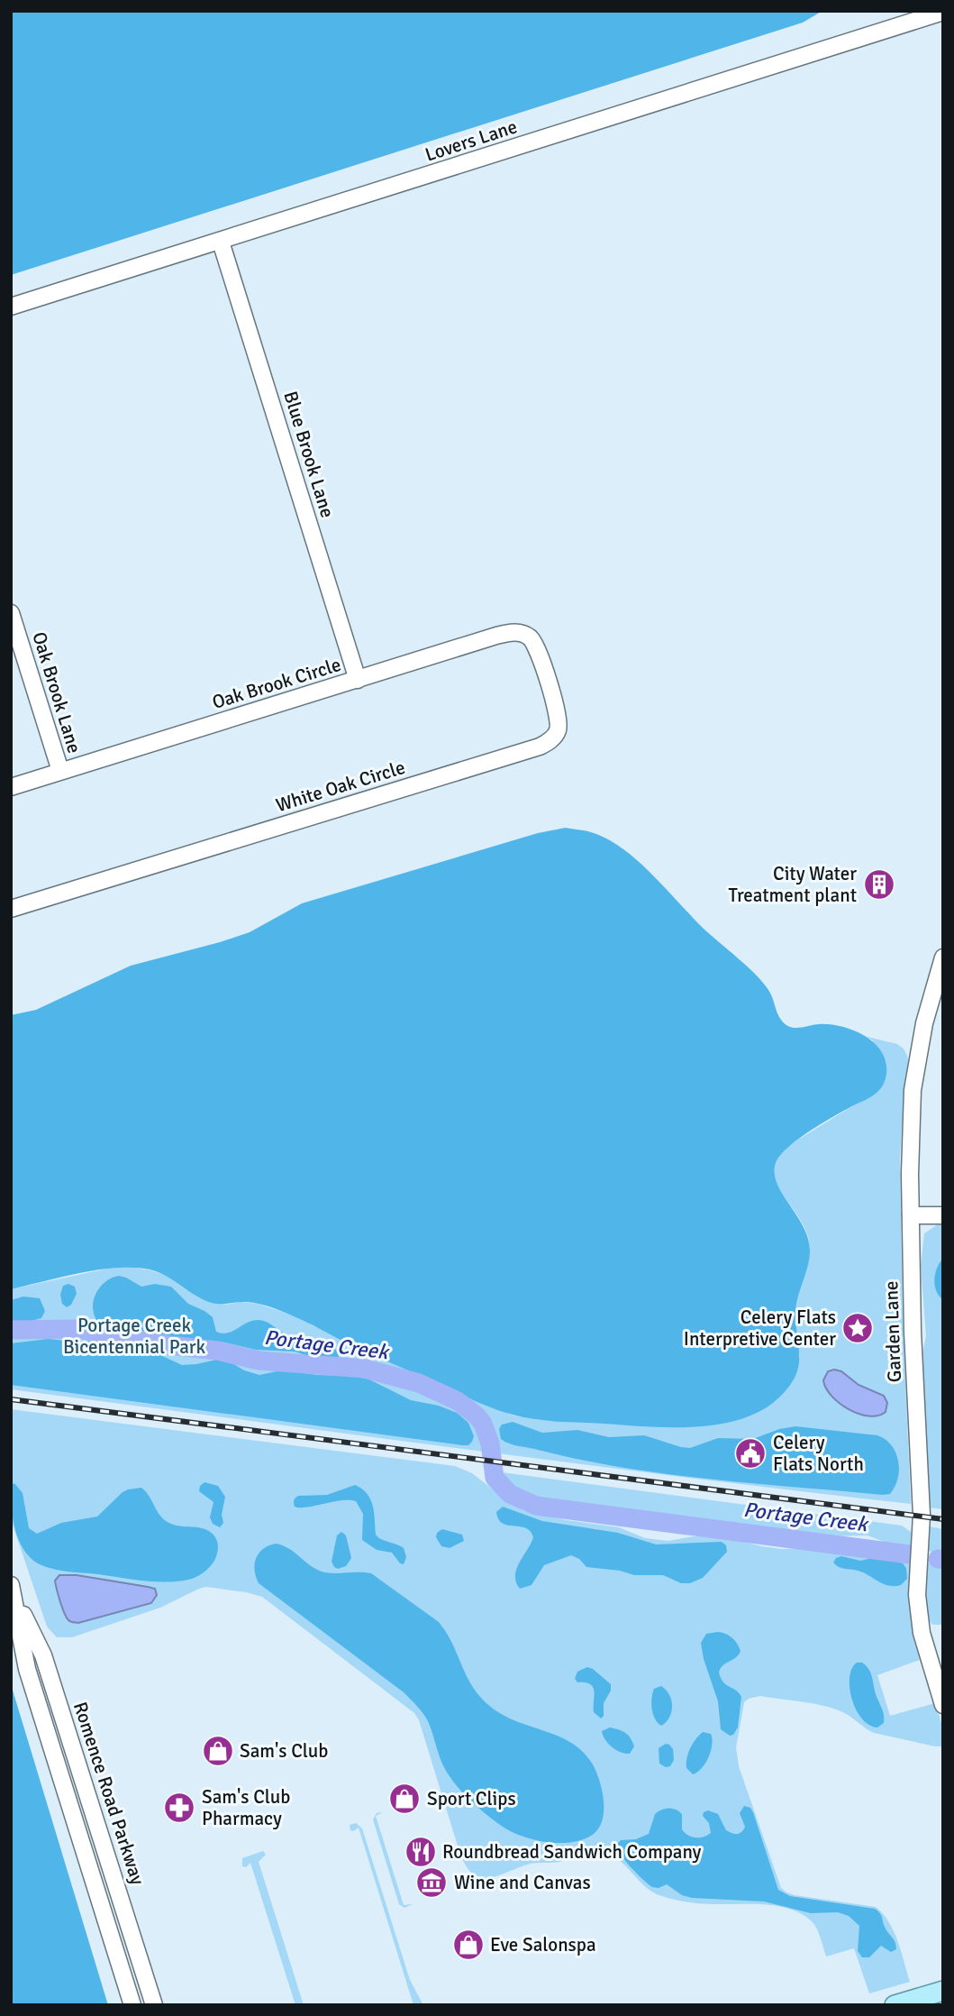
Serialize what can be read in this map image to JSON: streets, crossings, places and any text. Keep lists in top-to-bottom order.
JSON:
{
  "streets": {
    "street": [
      "Lovers Lane",
      "Blue Brook Lane",
      "Oak Brook Circle",
      "Oak Brook Lane",
      "White Oak Circle",
      "Garden Lane",
      "Romence Road Parkway"
    ]
  },
  "crossings": [
    ["Lovers Lane", "Blue Brook Lane"],
    ["Blue Brook Lane", "Oak Brook Circle"],
    ["Oak Brook Circle", "Oak Brook Lane"],
    ["Oak Brook Circle", "White Oak Circle"]
  ],
  "water": ["Portage Creek"],
  "parks": ["Portage Creek Bicentennial Park"],
  "places": {
    "building": ["City Water Treatment plant"],
    "place": ["Celery Flats Interpretive Center"],
    "public building": ["Celery Flats North"],
    "shop": ["Sam's Club", "Sport Clips", "Eve Salonspa"],
    "pharmacy": ["Sam's Club Pharmacy"],
    "restaurant": ["Roundbread Sandwich Company"],
    "museum": ["Wine and Canvas"]
  }
}
